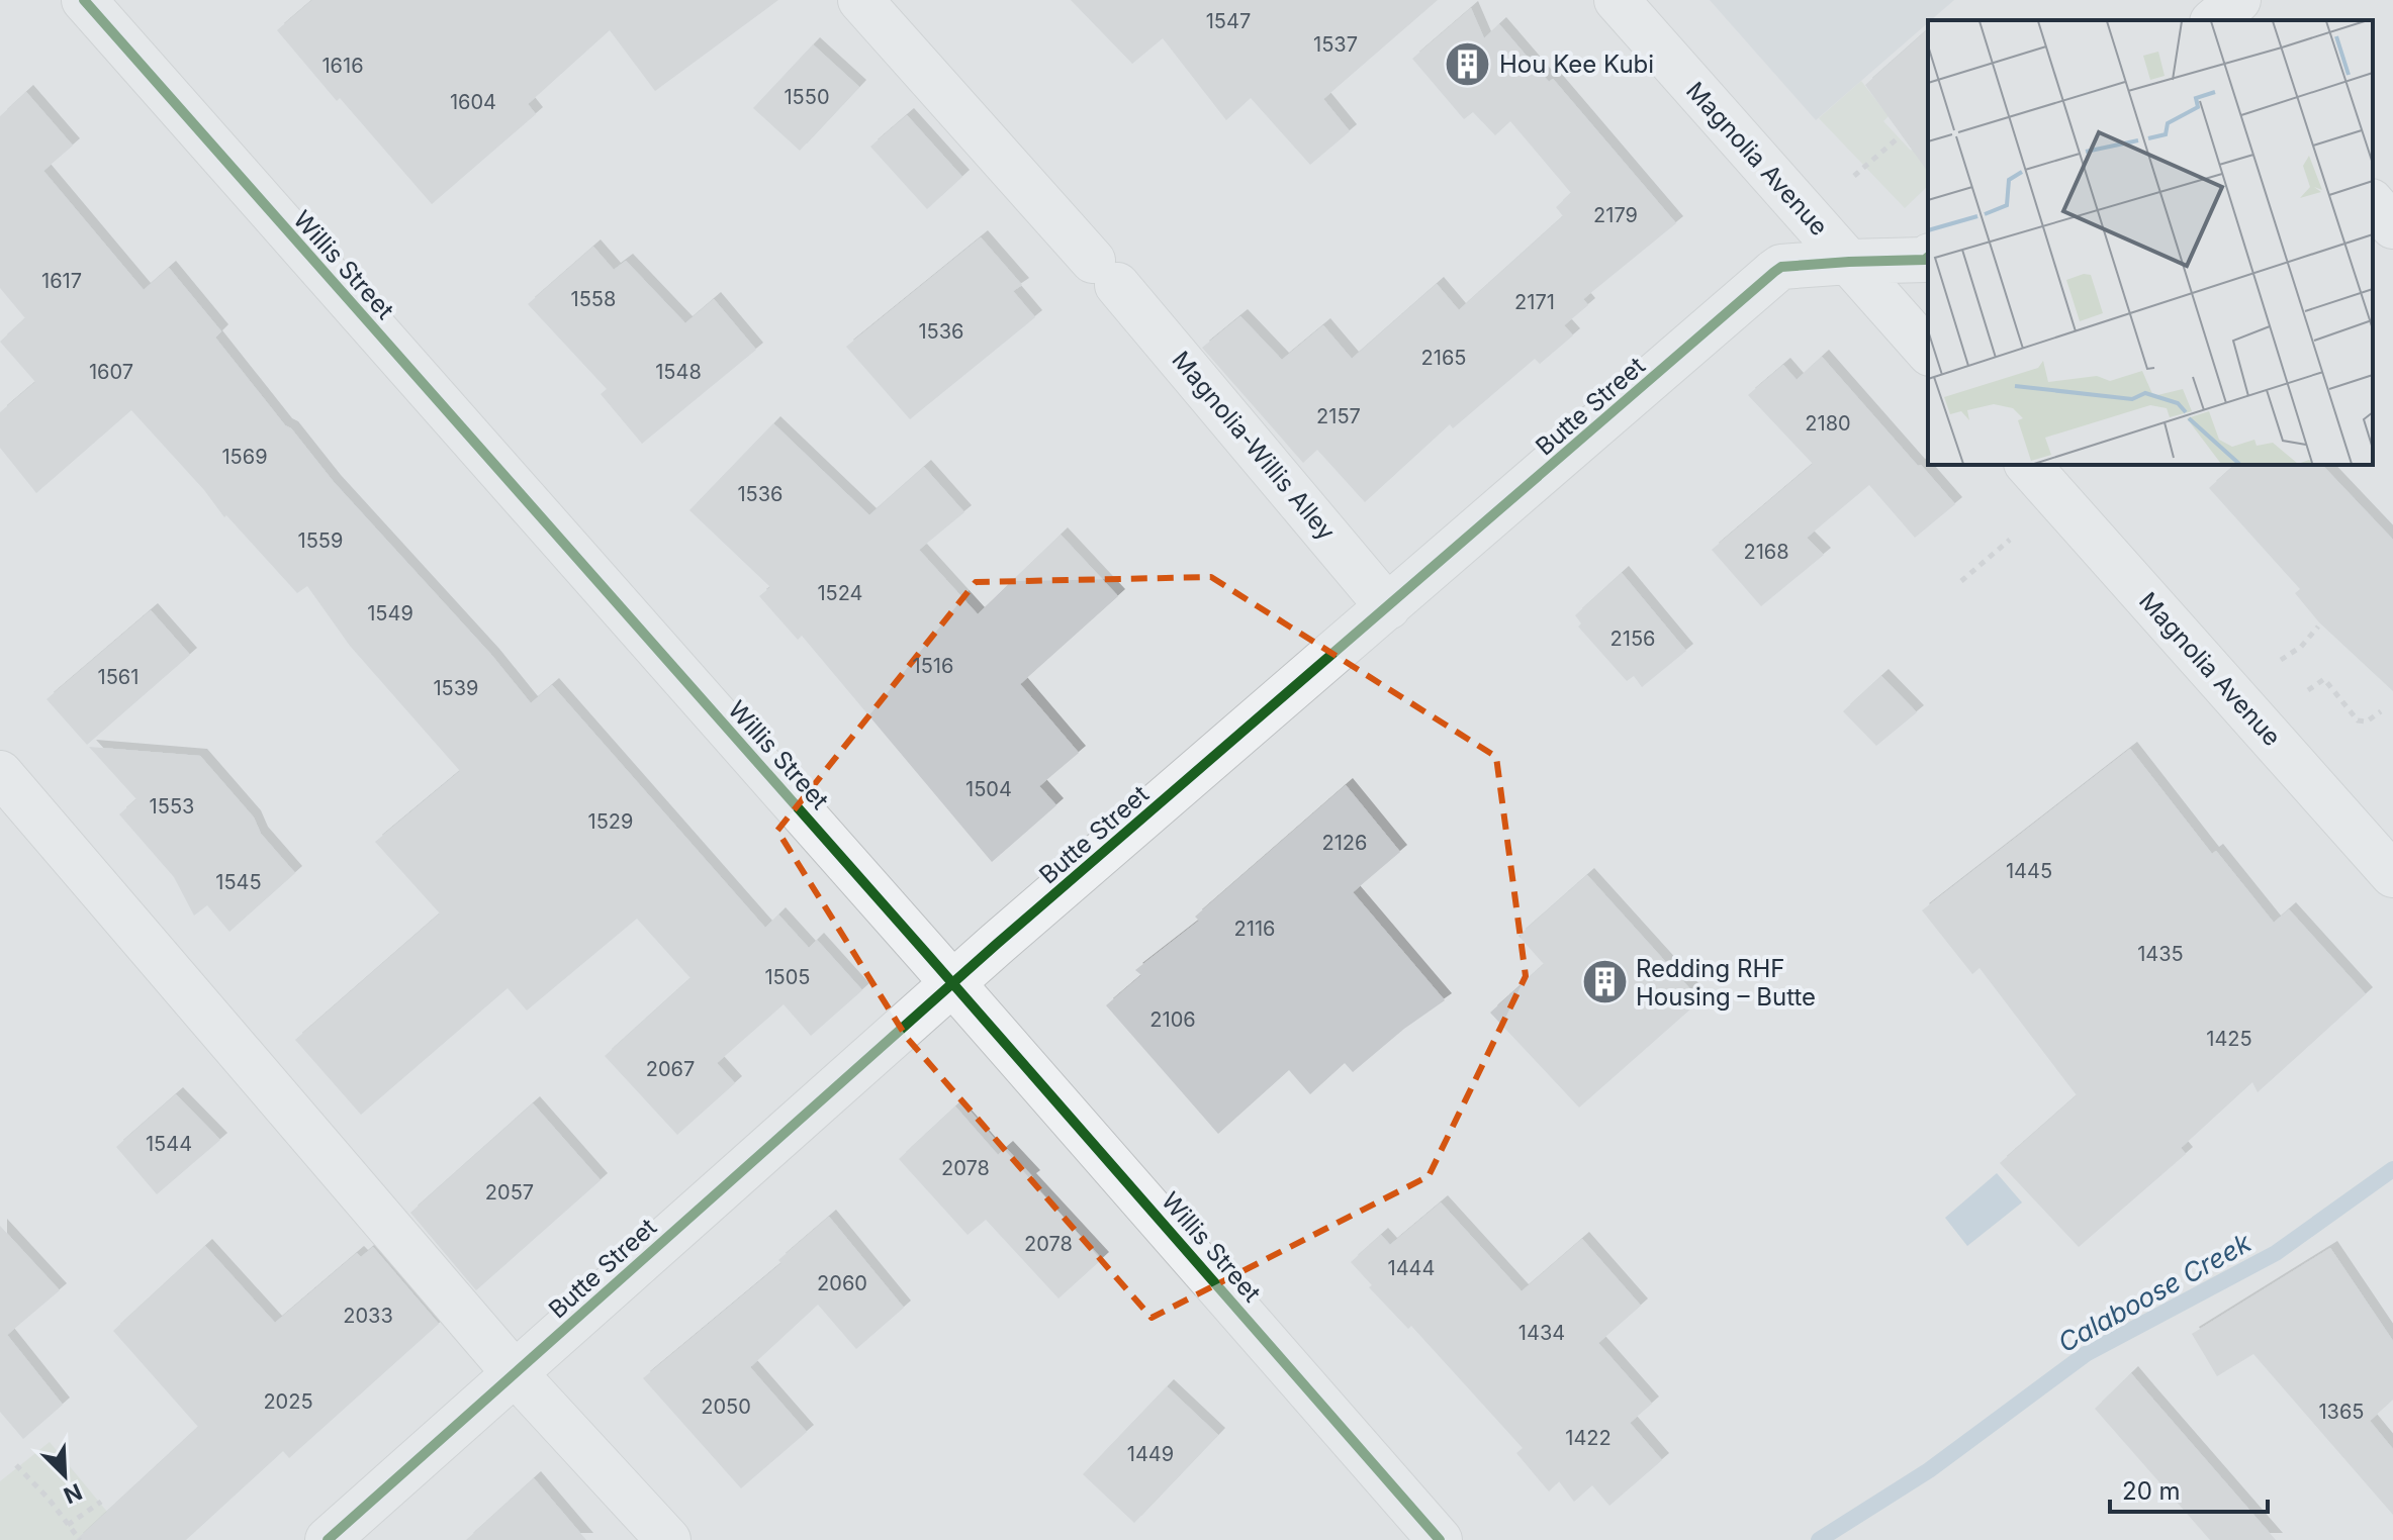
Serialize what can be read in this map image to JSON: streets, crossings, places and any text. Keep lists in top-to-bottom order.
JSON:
{
  "streets": {
    "street": [
      "Magnolia Avenue",
      "Willis Street",
      "Butte Street",
      "Magnolia-Willis Alley"
    ]
  },
  "crossings": [
    ["Magnolia Avenue", "Butte Street"],
    ["Willis Street", "Butte Street"],
    ["Butte Street", "Magnolia-Willis Alley"]
  ],
  "water": ["Calaboose Creek"],
  "places": {
    "building": ["Hou Kee Kubi", "Redding RHF Housing – Butte"]
  },
  "house_numbers": [
    "1547",
    "1537",
    "1616",
    "1550",
    "1604",
    "2179",
    "1617",
    "1558",
    "2171",
    "1536",
    "2165",
    "1607",
    "1548",
    "2157",
    "2180",
    "1569",
    "1536",
    "1559",
    "2168",
    "1524",
    "1549",
    "2156",
    "1516",
    "1561",
    "1539",
    "1504",
    "1553",
    "1529",
    "2126",
    "1445",
    "1545",
    "2116",
    "1435",
    "1505",
    "2106",
    "1425",
    "2067",
    "1544",
    "2078",
    "2057",
    "2078",
    "1444",
    "2060",
    "2033",
    "1434",
    "2025",
    "2050",
    "1365",
    "1422",
    "1449"
  ],
  "scale_bar": "20 m",
  "north": "bottom right"
}
